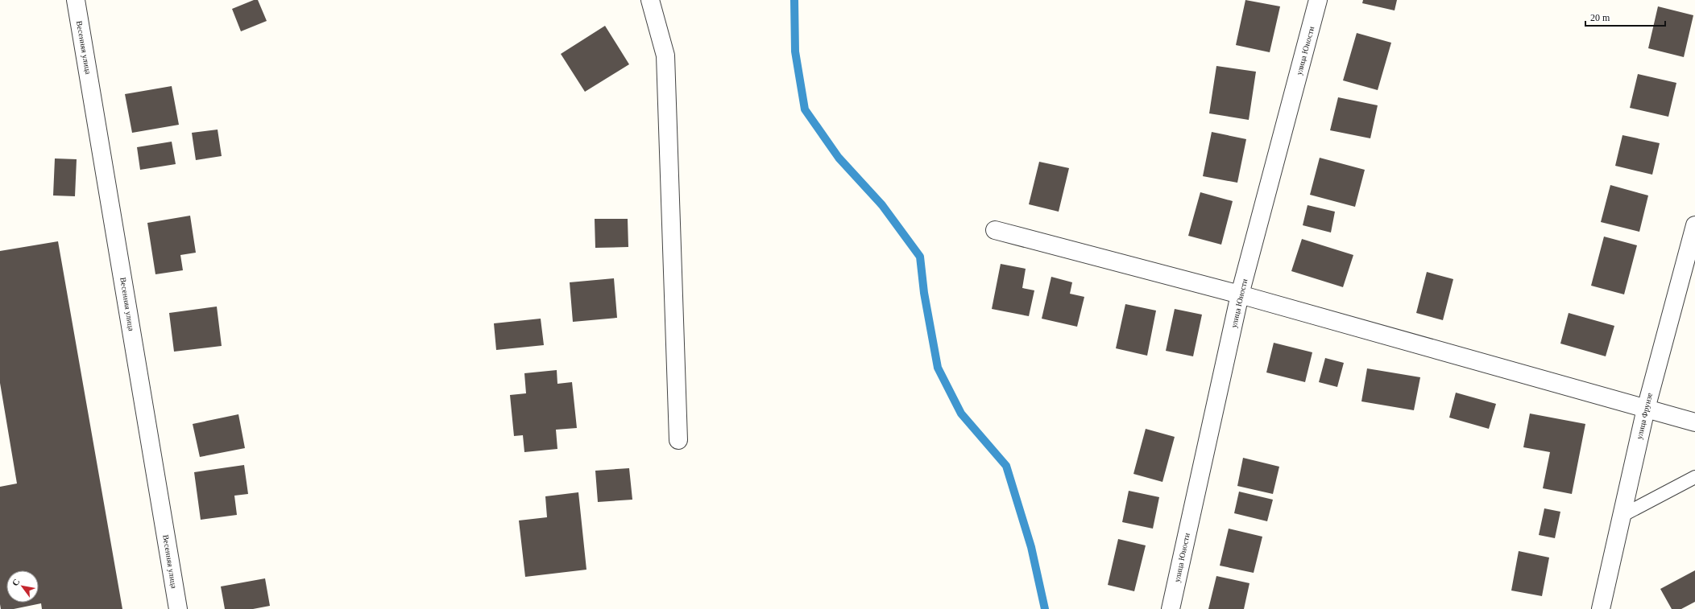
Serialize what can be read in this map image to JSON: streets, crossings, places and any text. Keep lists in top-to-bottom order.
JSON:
{
  "streets": {
    "street": ["Весенняя улица", "улица Юности", "улица Фрунзе"]
  },
  "scale_bar": "20 m",
  "north": "top left"
}
